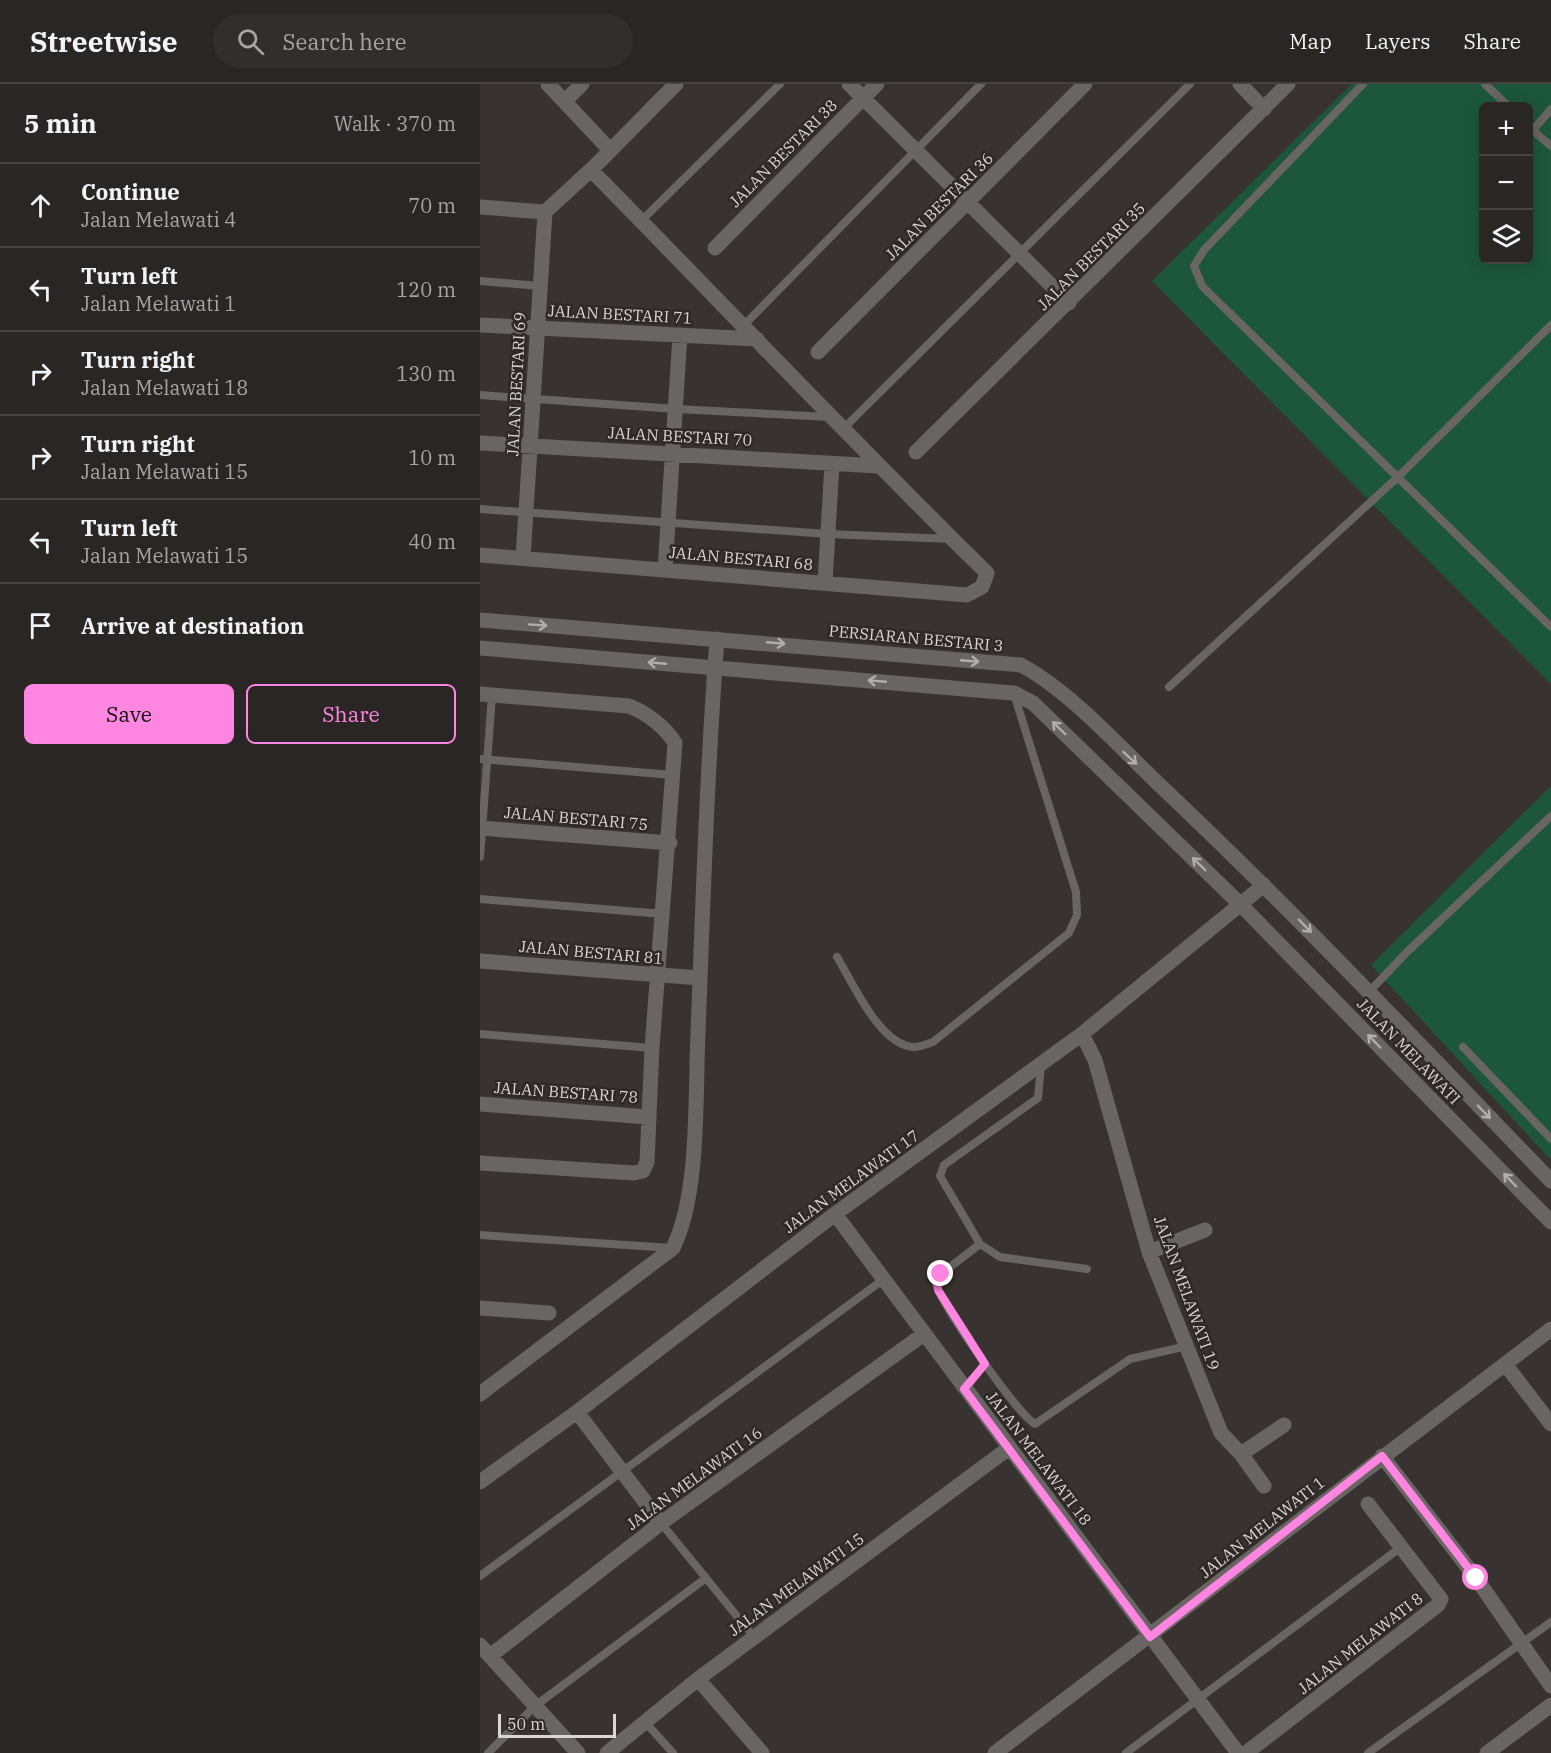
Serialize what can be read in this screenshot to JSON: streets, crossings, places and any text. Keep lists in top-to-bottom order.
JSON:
{
  "streets": {
    "street": [
      "JALAN BESTARI 38",
      "JALAN BESTARI 36",
      "JALAN BESTARI 35",
      "JALAN BESTARI 71",
      "JALAN BESTARI 69",
      "JALAN BESTARI 70",
      "JALAN BESTARI 68",
      "PERSIARAN BESTARI 3",
      "JALAN BESTARI 75",
      "JALAN BESTARI 81",
      "JALAN MELAWATI",
      "JALAN BESTARI 78",
      "JALAN MELAWATI 17",
      "JALAN MELAWATI 19",
      "JALAN MELAWATI 18",
      "JALAN MELAWATI 16",
      "JALAN MELAWATI 1",
      "JALAN MELAWATI 15",
      "JALAN MELAWATI 8"
    ]
  },
  "crossings": [
    ["JALAN BESTARI 71", "JALAN BESTARI 69"],
    ["JALAN BESTARI 69", "JALAN BESTARI 70"],
    ["JALAN BESTARI 69", "JALAN BESTARI 68"],
    ["PERSIARAN BESTARI 3", "JALAN MELAWATI"],
    ["PERSIARAN BESTARI 3", "JALAN MELAWATI 17"],
    ["JALAN MELAWATI", "JALAN MELAWATI 17"],
    ["JALAN MELAWATI 17", "JALAN MELAWATI 19"],
    ["JALAN MELAWATI 17", "JALAN MELAWATI 18"],
    ["JALAN MELAWATI 18", "JALAN MELAWATI 16"],
    ["JALAN MELAWATI 18", "JALAN MELAWATI 1"],
    ["JALAN MELAWATI 18", "JALAN MELAWATI 15"]
  ],
  "scale_bar": "50 m",
  "page": {
    "header": "Streetwise",
    "search": "Search here",
    "nav": ["Map", "Layers", "Share"],
    "heading": ["5 min", "Walk · 370 m"],
    "map_buttons": ["+", "−"],
    "list": [
      ["Continue", "Jalan Melawati 4", "70 m"],
      ["Turn left", "Jalan Melawati 1", "120 m"],
      ["Turn right", "Jalan Melawati 18", "130 m"],
      ["Turn right", "Jalan Melawati 15", "10 m"],
      ["Turn left", "Jalan Melawati 15", "40 m"],
      "Arrive at destination"
    ],
    "buttons": ["Save", "Share"],
    "scale": "50 m"
  }
}
